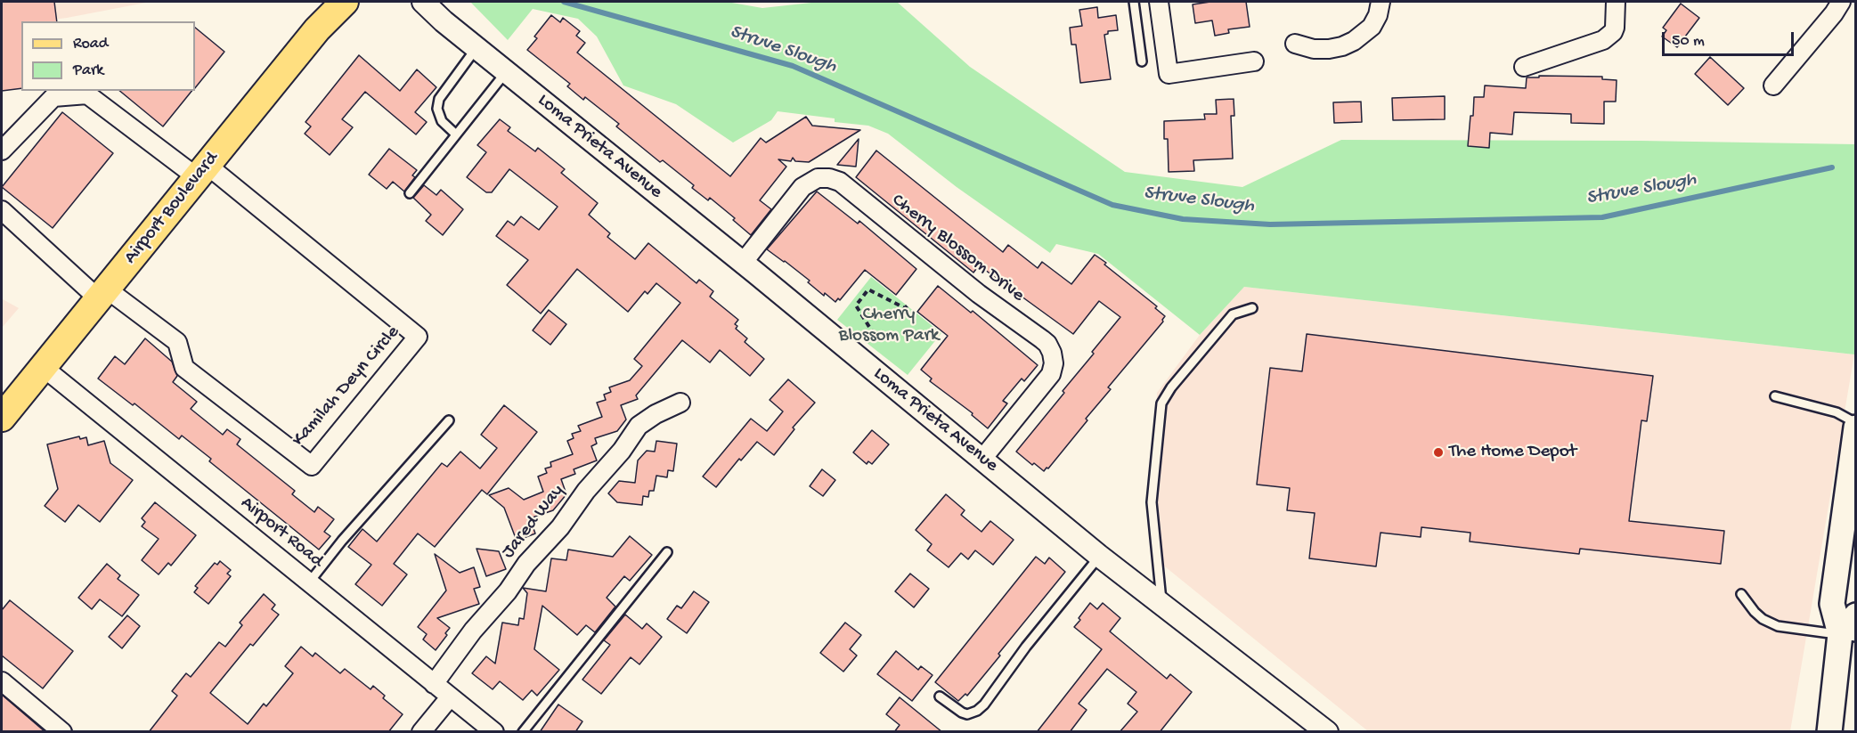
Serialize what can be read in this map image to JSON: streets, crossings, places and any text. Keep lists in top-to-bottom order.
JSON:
{
  "streets": {
    "main road": ["Airport Boulevard"],
    "street": [
      "Loma Prieta Avenue",
      "Cherry Blossom Drive",
      "Kamilah Deyn Circle",
      "Jared Way",
      "Airport Road"
    ]
  },
  "crossings": [
    ["Loma Prieta Avenue", "Cherry Blossom Drive"],
    ["Airport Boulevard", "Kamilah Deyn Circle"],
    ["Airport Boulevard", "Airport Road"],
    ["Jared Way", "Airport Road"]
  ],
  "water": ["Struve Slough"],
  "parks": ["Cherry Blossom Park"],
  "places": ["The Home Depot"],
  "legend": ["Road", "Park"],
  "scale_bar": "50 m"
}
